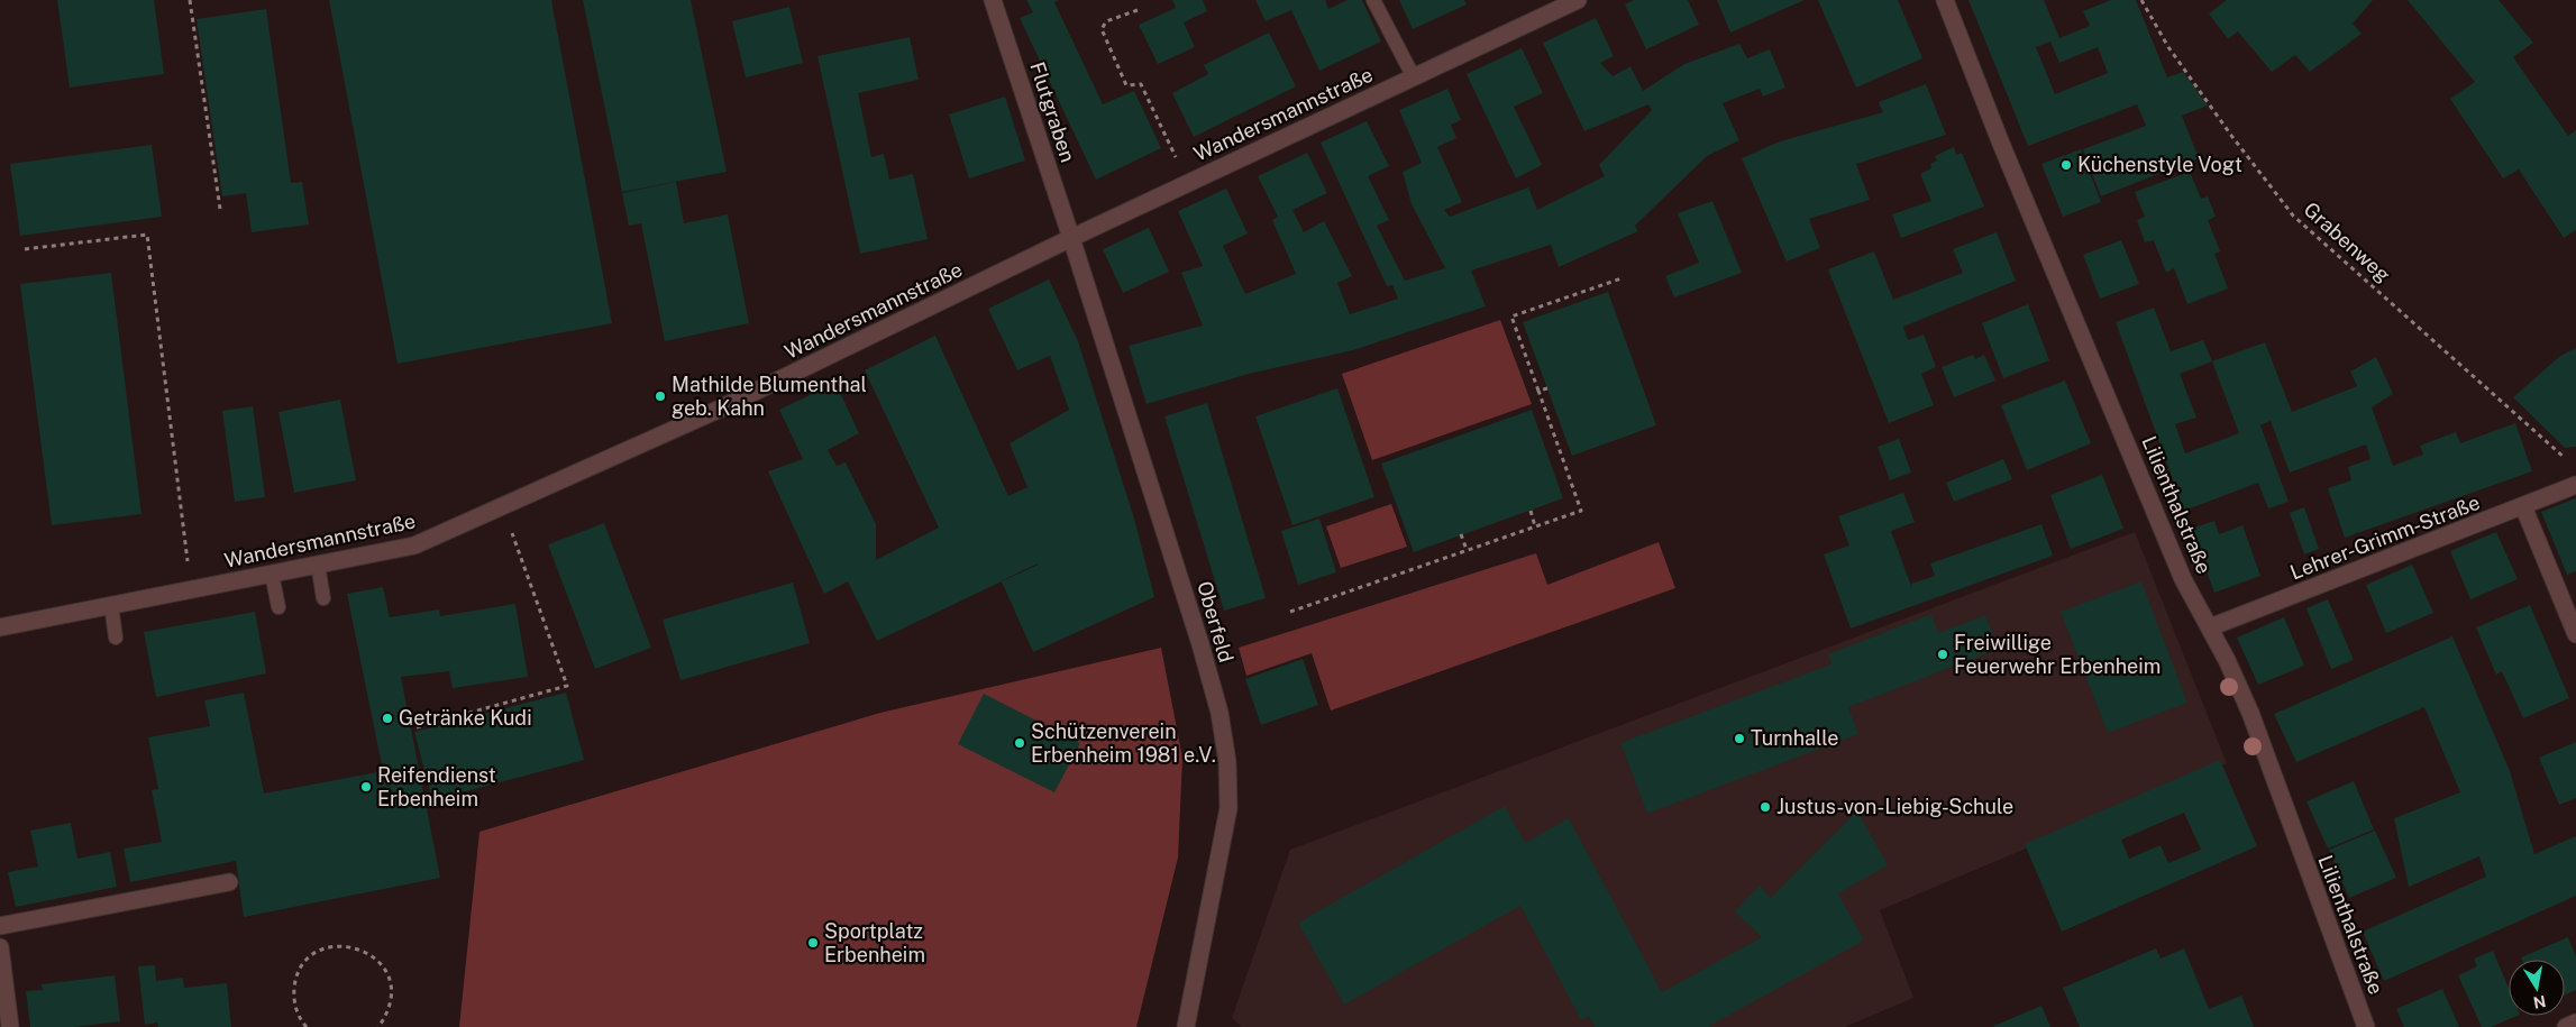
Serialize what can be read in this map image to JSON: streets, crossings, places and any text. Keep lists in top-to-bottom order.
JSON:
{
  "streets": {
    "street": [
      "Flutgraben",
      "Wandersmannstraße",
      "Lilienthalstraße",
      "Lehrer-Grimm-Straße",
      "Oberfeld"
    ],
    "path": ["Grabenweg"]
  },
  "crossings": [
    ["Flutgraben", "Wandersmannstraße"],
    ["Flutgraben", "Oberfeld"],
    ["Wandersmannstraße", "Oberfeld"],
    ["Lilienthalstraße", "Lehrer-Grimm-Straße"]
  ],
  "places": [
    "Küchenstyle Vogt",
    "Mathilde Blumenthal geb. Kahn",
    "Freiwillige Feuerwehr Erbenheim",
    "Getränke Kudi",
    "Turnhalle",
    "Schützenverein Erbenheim 1981 e.V.",
    "Reifendienst Erbenheim",
    "Justus-von-Liebig-Schule",
    "Sportplatz Erbenheim"
  ],
  "north": "bottom"
}
